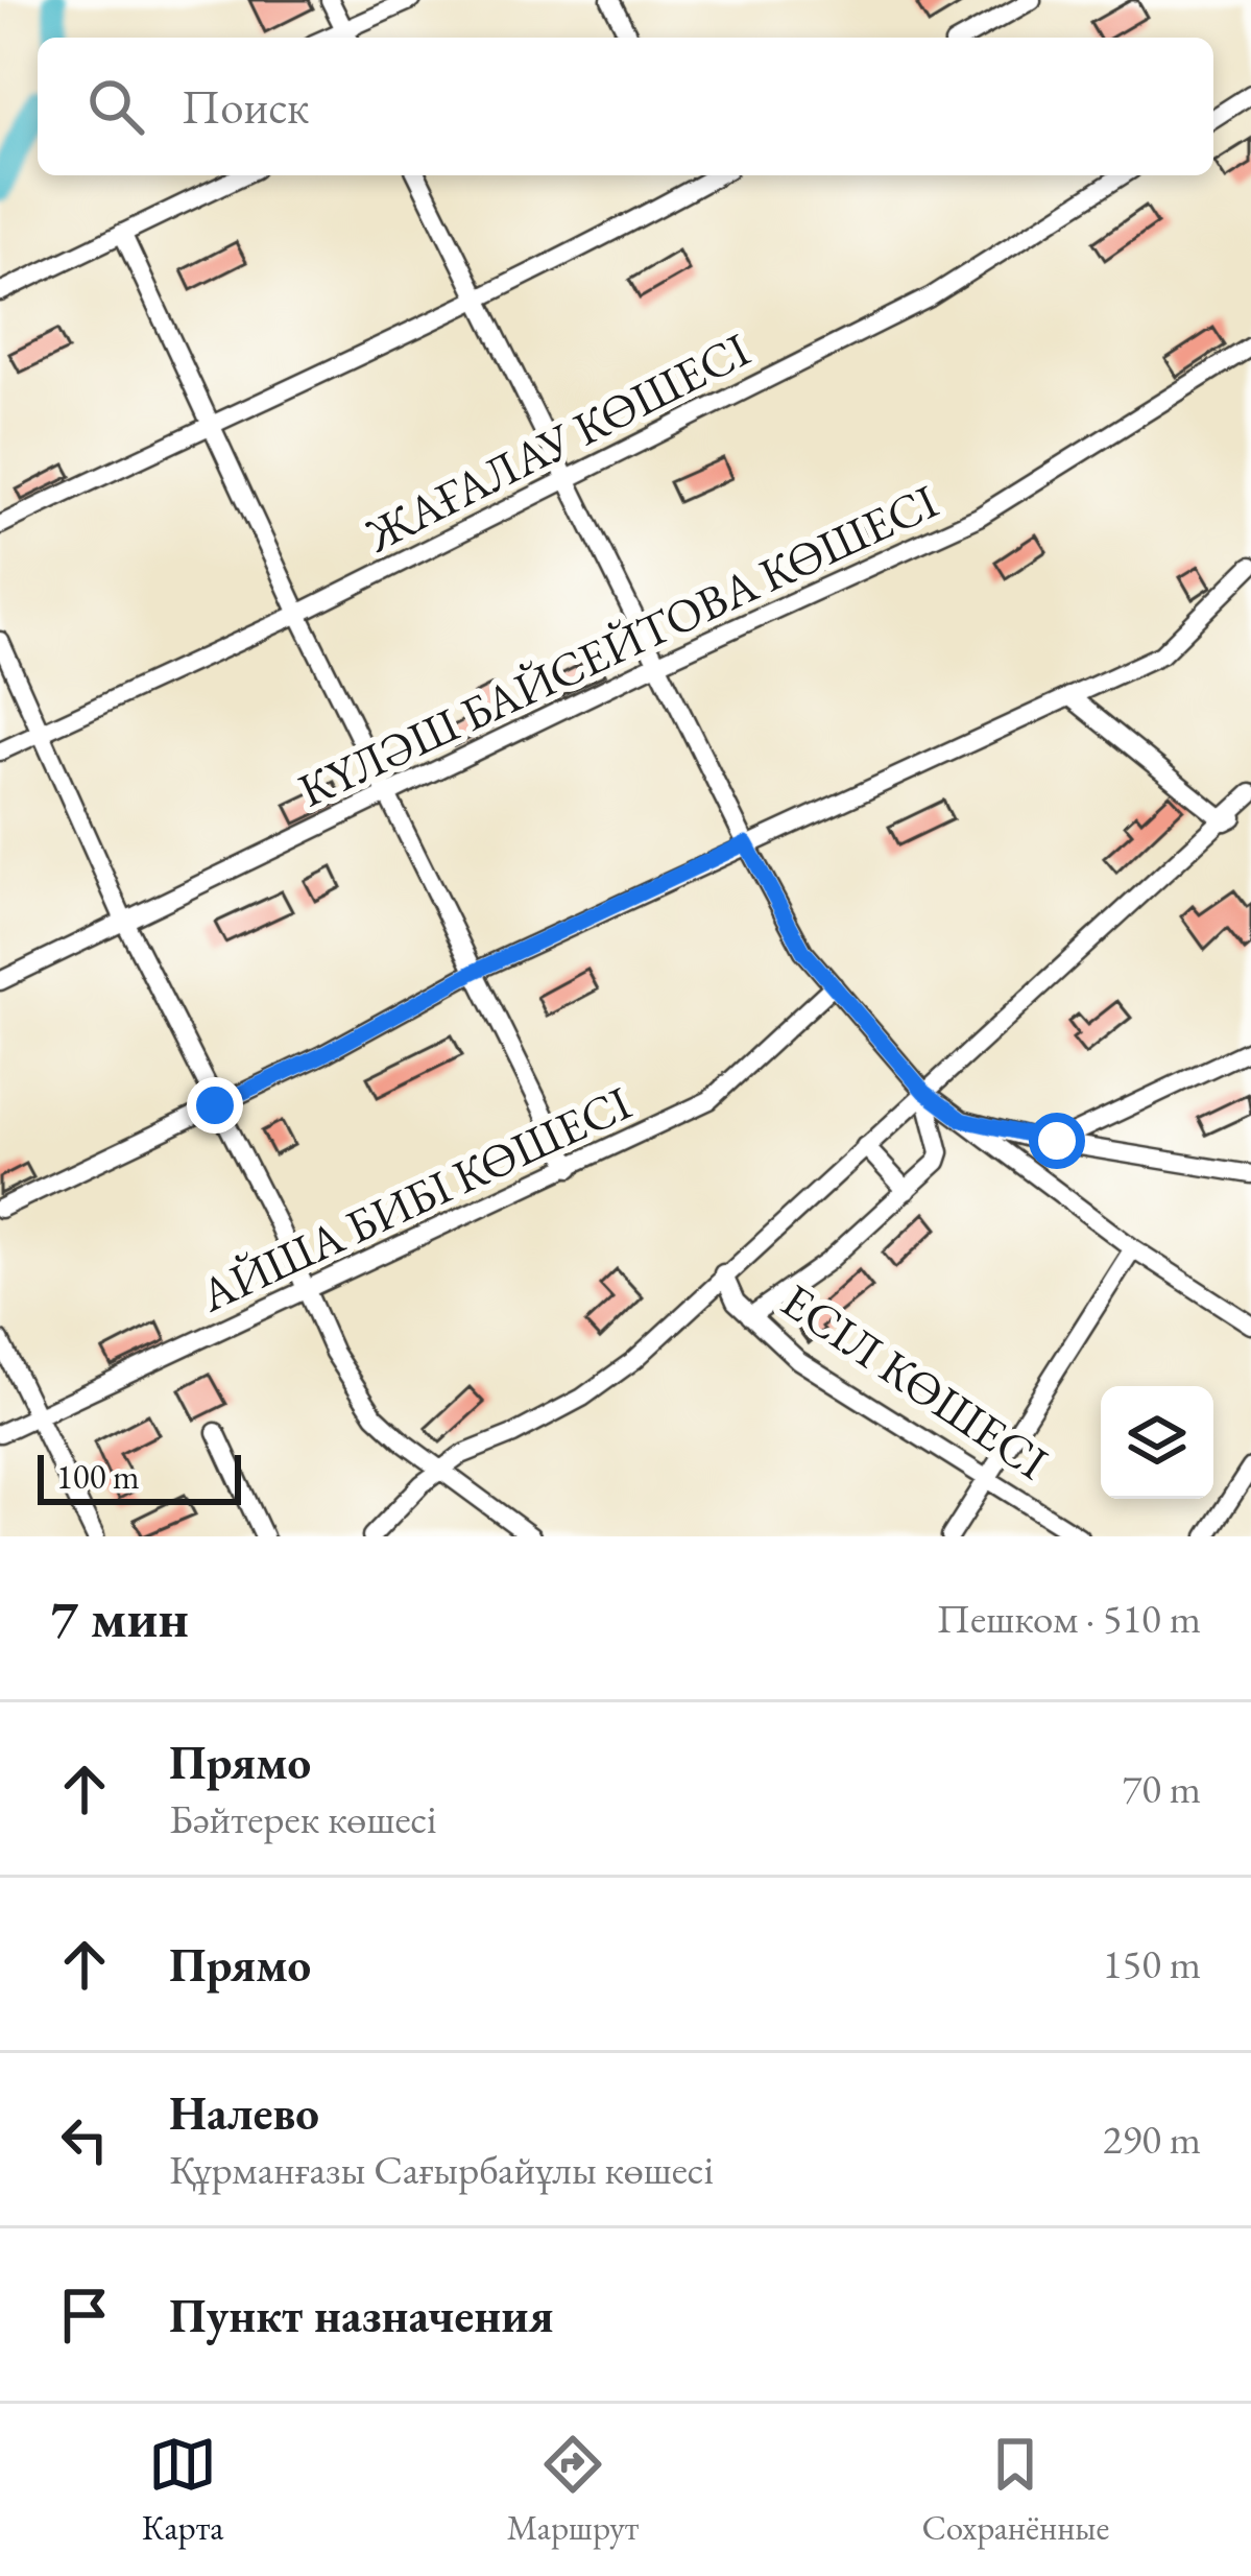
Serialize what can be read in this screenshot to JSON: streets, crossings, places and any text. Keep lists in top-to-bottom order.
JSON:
{
  "streets": {
    "street": [
      "ЖАҒАЛАУ КӨШЕСІ",
      "КҮЛӘШ БАЙСЕЙТОВА КӨШЕСІ",
      "АЙША БИБІ КӨШЕСІ",
      "ЕСІЛ КӨШЕСІ"
    ]
  },
  "scale_bar": "100 m",
  "page": {
    "search": "Поиск",
    "scale": "100 m",
    "heading": ["7 мин", "Пешком · 510 m"],
    "list": [
      ["Прямо", "Бәйтерек көшесі", "70 m"],
      ["Прямо", "150 m"],
      ["Налево", "Құрманғазы Сағырбайұлы көшесі", "290 m"],
      "Пункт назначения"
    ],
    "nav": ["Карта", "Маршрут", "Сохранённые"]
  }
}
